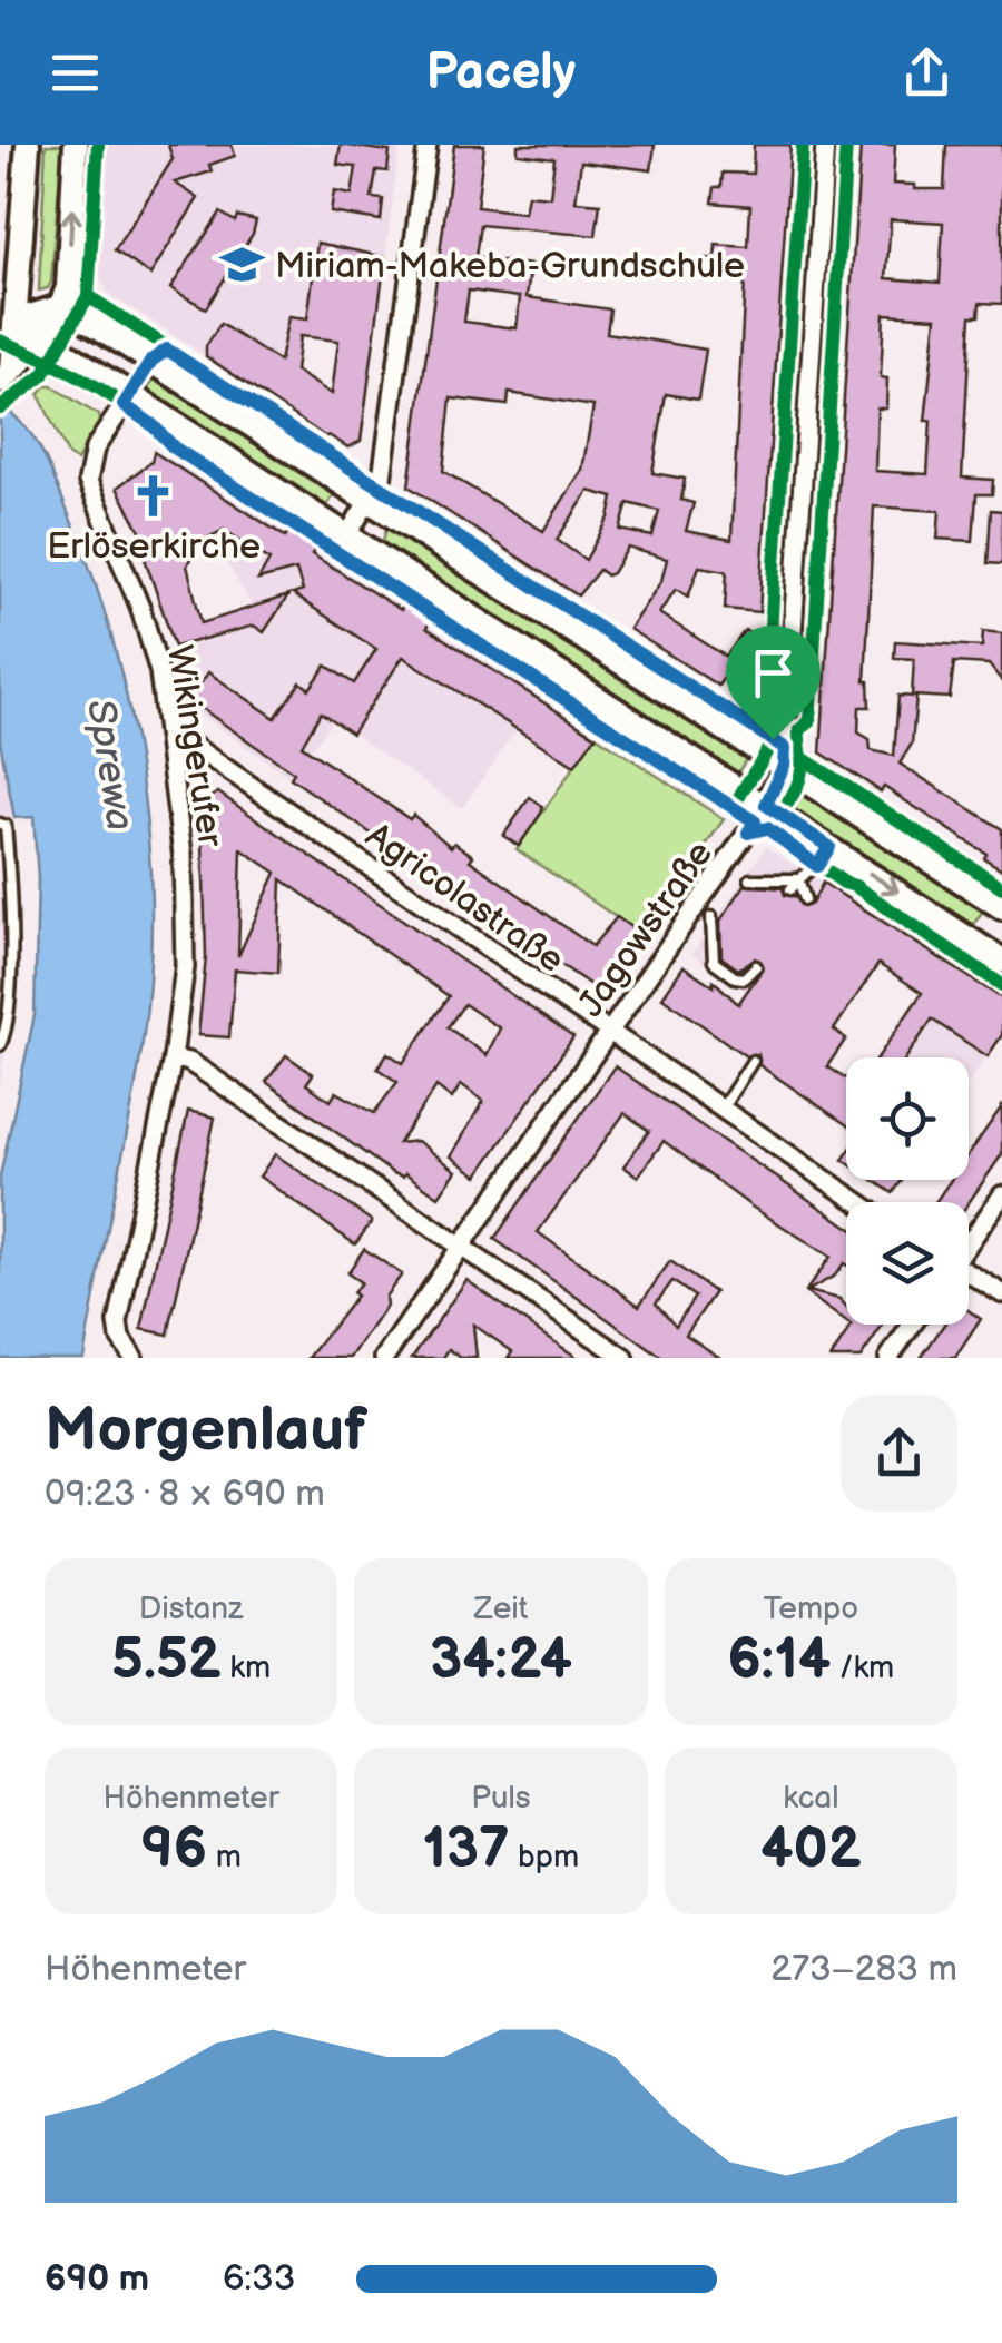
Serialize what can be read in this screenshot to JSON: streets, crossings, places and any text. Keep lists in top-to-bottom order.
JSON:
{
  "streets": {
    "street": ["Wikingerufer", "Agricolastraße", "Jagowstraße"]
  },
  "crossings": [
    ["Wikingerufer", "Agricolastraße"],
    ["Agricolastraße", "Jagowstraße"]
  ],
  "water": ["Sprewa"],
  "places": {
    "school or university": ["Miriam-Makeba-Grundschule"],
    "church": ["Erlöserkirche"]
  },
  "page": {
    "header": "Pacely",
    "heading": ["Morgenlauf", "09:23 · 8 × 690 m"],
    "stats": [
      ["Distanz", "5.52 km"],
      ["Zeit", "34:24"],
      ["Tempo", "6:14 /km"],
      ["Höhenmeter", "96 m"],
      ["Puls", "137 bpm"],
      ["kcal", "402"]
    ],
    "chart": ["Höhenmeter", "273–283 m"],
    "list": [
      {
        "name": "690 m",
        "note": "6:33"
      }
    ]
  }
}
